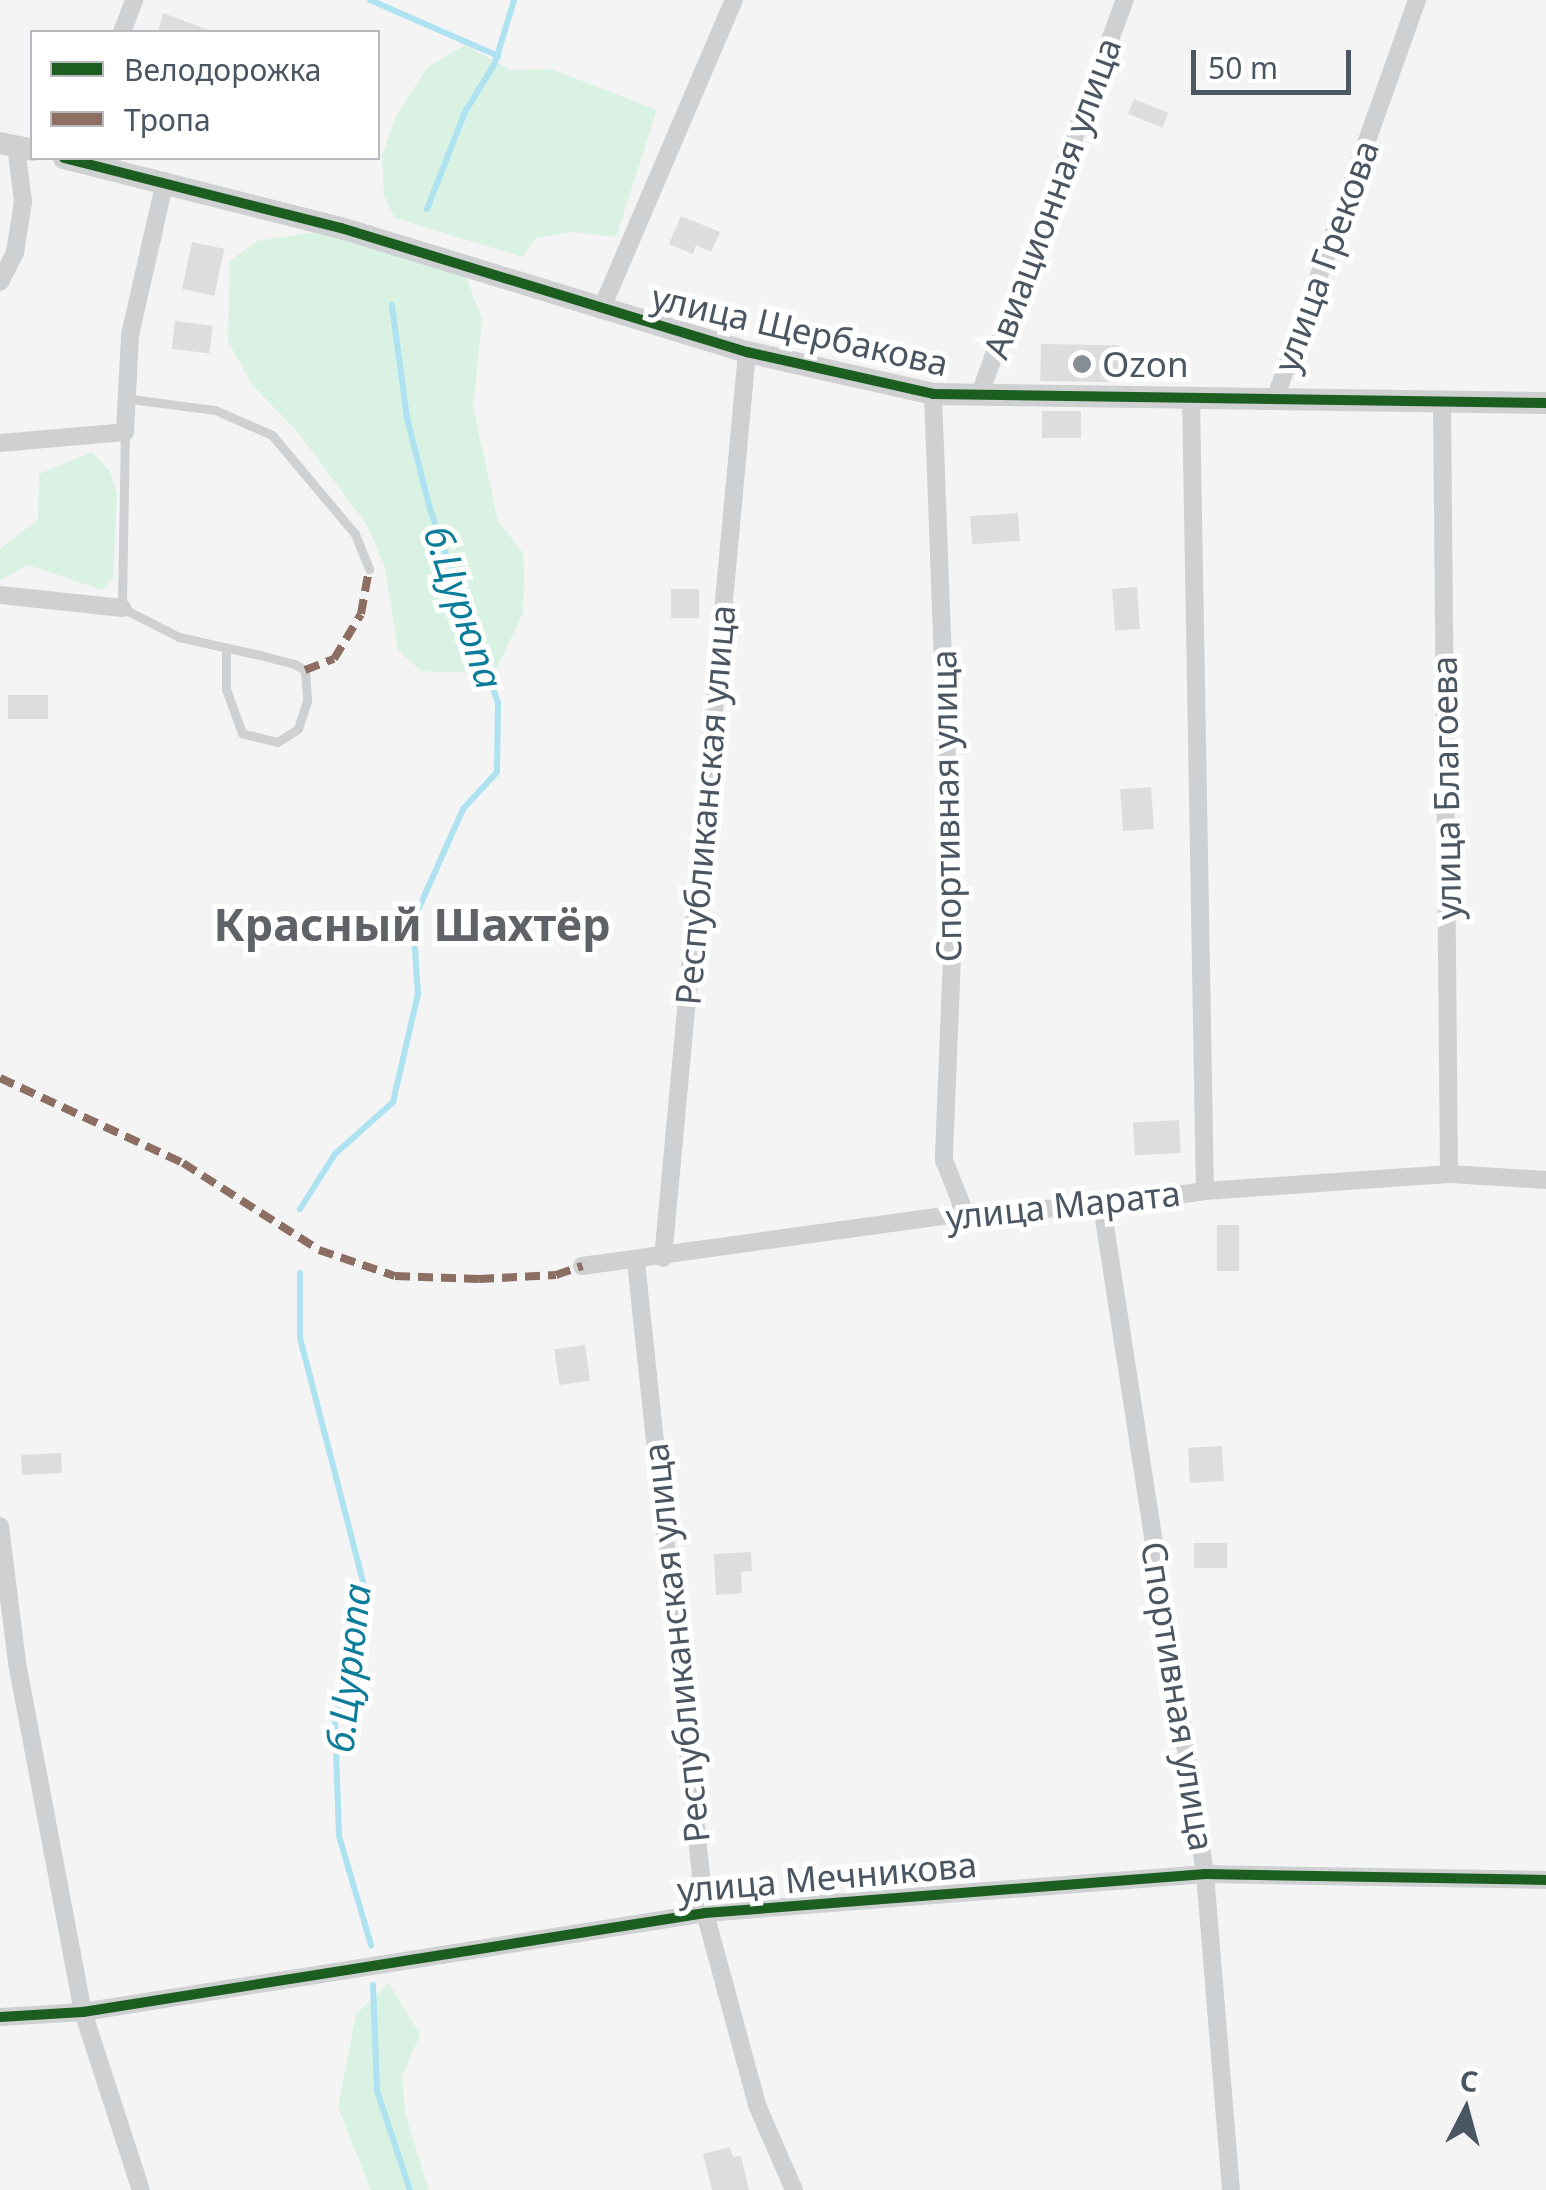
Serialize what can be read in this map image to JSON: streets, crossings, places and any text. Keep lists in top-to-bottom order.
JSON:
{
  "streets": {
    "street": [
      "Авиационная улица",
      "улица Грекова",
      "улица Щербакова",
      "улица Благоева",
      "Республиканская улица",
      "Спортивная улица",
      "улица Марата",
      "улица Мечникова"
    ]
  },
  "crossings": [
    ["Авиационная улица", "улица Щербакова"],
    ["улица Грекова", "улица Щербакова"],
    ["улица Щербакова", "улица Благоева"],
    ["улица Щербакова", "Республиканская улица"],
    ["улица Щербакова", "Спортивная улица"],
    ["улица Благоева", "улица Марата"],
    ["Республиканская улица", "улица Марата"],
    ["Республиканская улица", "улица Мечникова"],
    ["Спортивная улица", "улица Марата"],
    ["Спортивная улица", "улица Мечникова"]
  ],
  "districts": ["Красный Шахтёр"],
  "water": ["б.Цурюпа"],
  "places": ["Ozon"],
  "legend": ["Велодорожка", "Тропа"],
  "scale_bar": "50 m",
  "north": "top"
}
